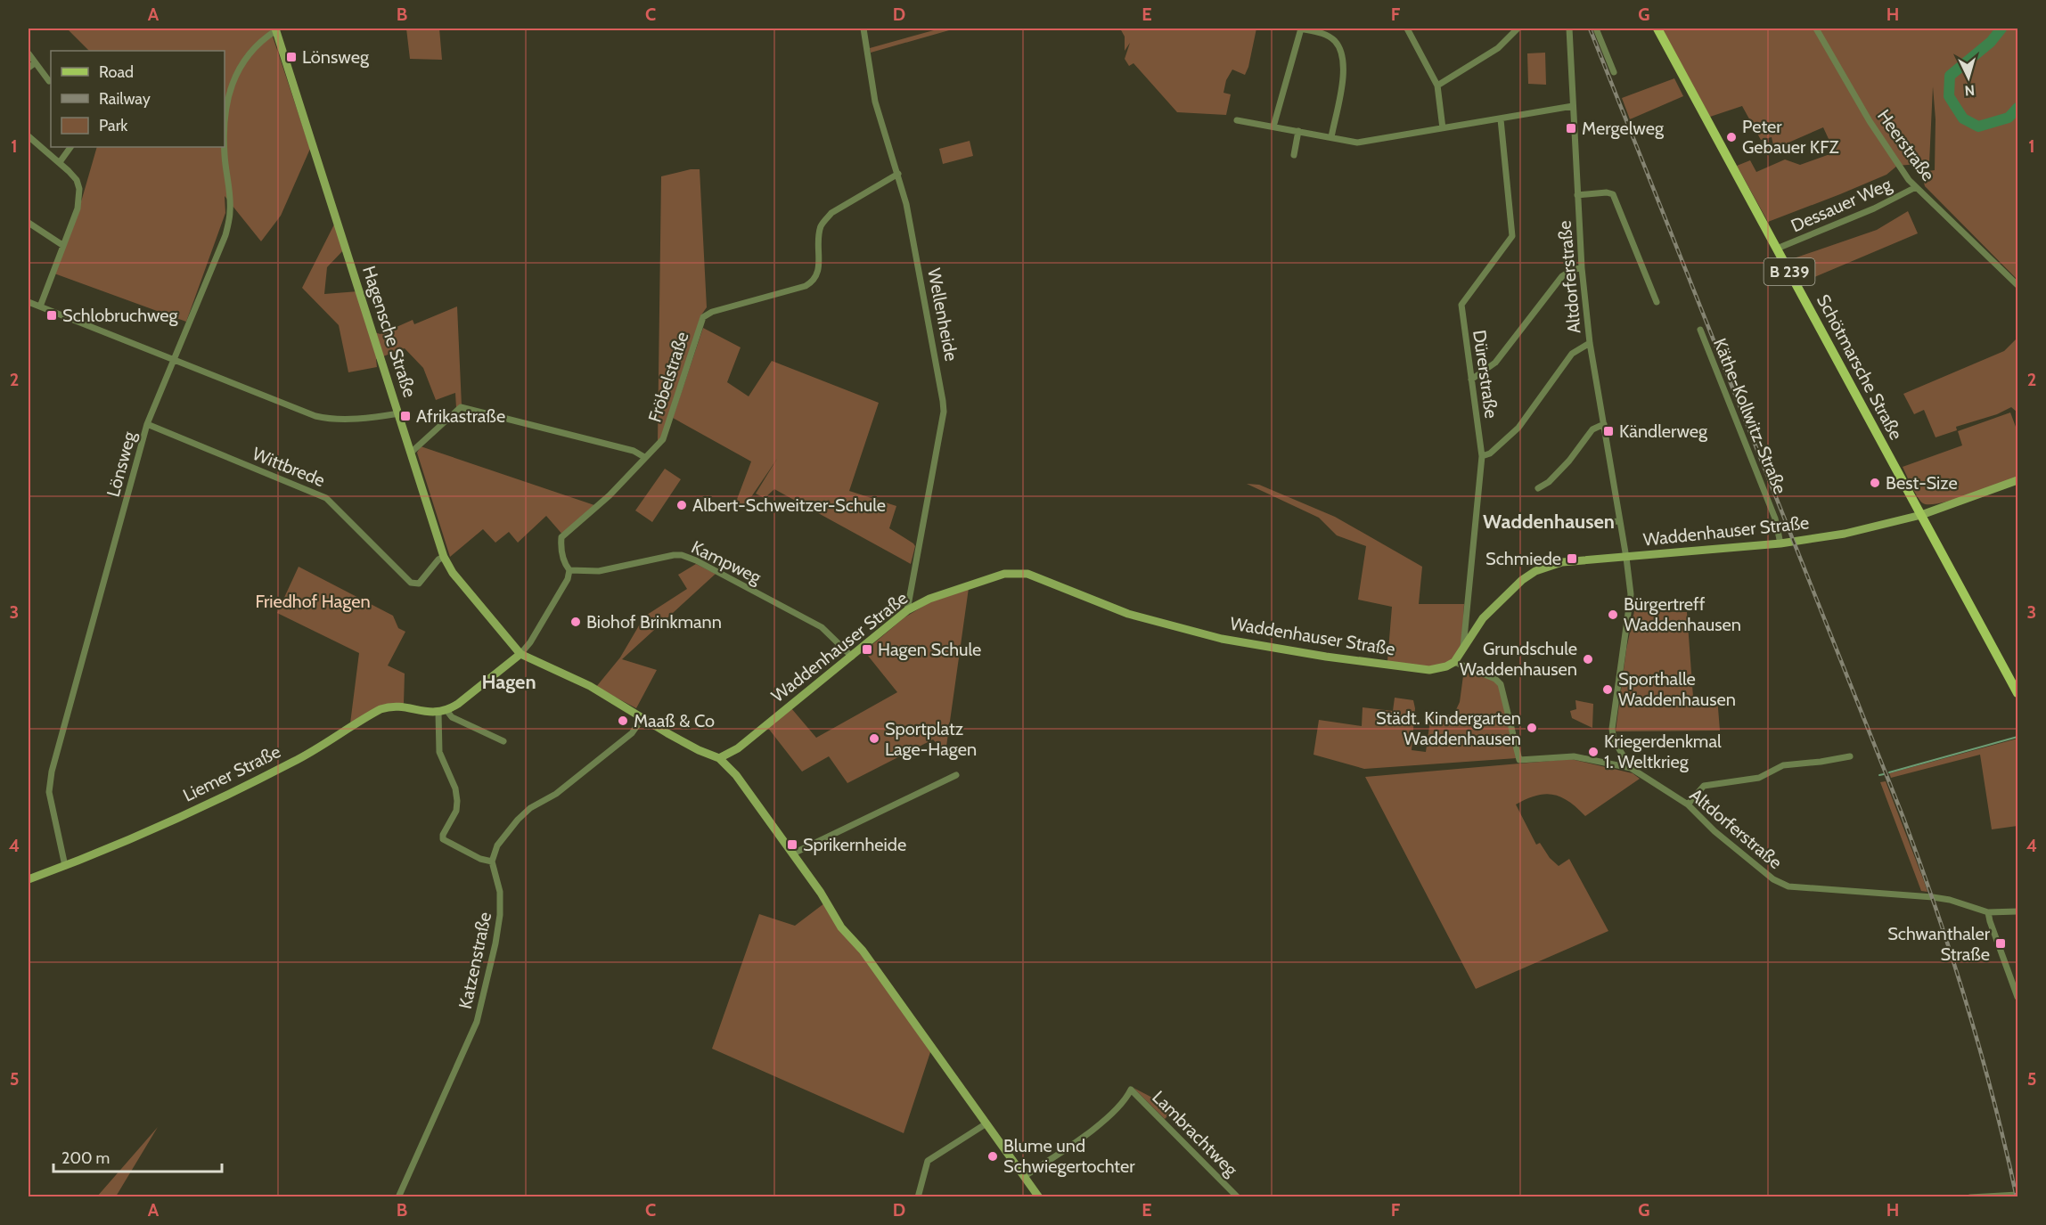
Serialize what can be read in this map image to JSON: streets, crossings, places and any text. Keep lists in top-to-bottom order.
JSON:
{
  "streets": {
    "main road": [
      "B 239",
      "Hagensche Straße",
      "Schötmarsche Straße",
      "Waddenhauser Straße",
      "Liemer Straße"
    ],
    "street": [
      "Heerstraße",
      "Dessauer Weg",
      "Altdorferstraße",
      "Wellenheide",
      "Dürerstraße",
      "Fröbelstraße",
      "Käthe-Kollwitz-Straße",
      "Lönsweg",
      "Wittbrede",
      "Kampweg",
      "Katzenstraße",
      "Lambrachtweg"
    ]
  },
  "crossings": [
    ["Heerstraße", "Dessauer Weg"],
    ["Dessauer Weg", "Schötmarsche Straße"],
    ["Altdorferstraße", "Waddenhauser Straße"],
    ["Wellenheide", "Fröbelstraße"],
    ["Wellenheide", "Waddenhauser Straße"],
    ["Hagensche Straße", "Lönsweg"],
    ["Hagensche Straße", "Wittbrede"],
    ["Schötmarsche Straße", "Waddenhauser Straße"],
    ["Dürerstraße", "Waddenhauser Straße"],
    ["Fröbelstraße", "Kampweg"],
    ["Käthe-Kollwitz-Straße", "Waddenhauser Straße"],
    ["Lönsweg", "Wittbrede"],
    ["Lönsweg", "Liemer Straße"],
    ["Waddenhauser Straße", "Kampweg"]
  ],
  "districts": ["Waddenhausen", "Hagen"],
  "parks": ["Friedhof Hagen"],
  "places": {
    "transit": [
      "Lönsweg",
      "Mergelweg",
      "Schlobruchweg",
      "Afrikastraße",
      "Kändlerweg",
      "Schmiede",
      "Hagen Schule",
      "Sprikernheide",
      "Schwanthaler Straße"
    ],
    "other": [
      "Peter Gebauer KFZ",
      "Best-Size",
      "Albert-Schweitzer-Schule",
      "Bürgertreff Waddenhausen",
      "Biohof Brinkmann",
      "Grundschule Waddenhausen",
      "Sporthalle Waddenhausen",
      "Maaß & Co",
      "Städt. Kindergarten Waddenhausen",
      "Sportplatz Lage-Hagen",
      "Kriegerdenkmal 1. Weltkrieg",
      "Blume und Schwiegertochter"
    ]
  },
  "legend": ["Road", "Railway", "Park"],
  "scale_bar": "200 m",
  "north": "bottom",
  "grid": {
    "columns": [
      "A",
      "B",
      "C",
      "D",
      "E",
      "F",
      "G",
      "H"
    ],
    "rows": [
      "1",
      "2",
      "3",
      "4",
      "5"
    ]
  }
}
